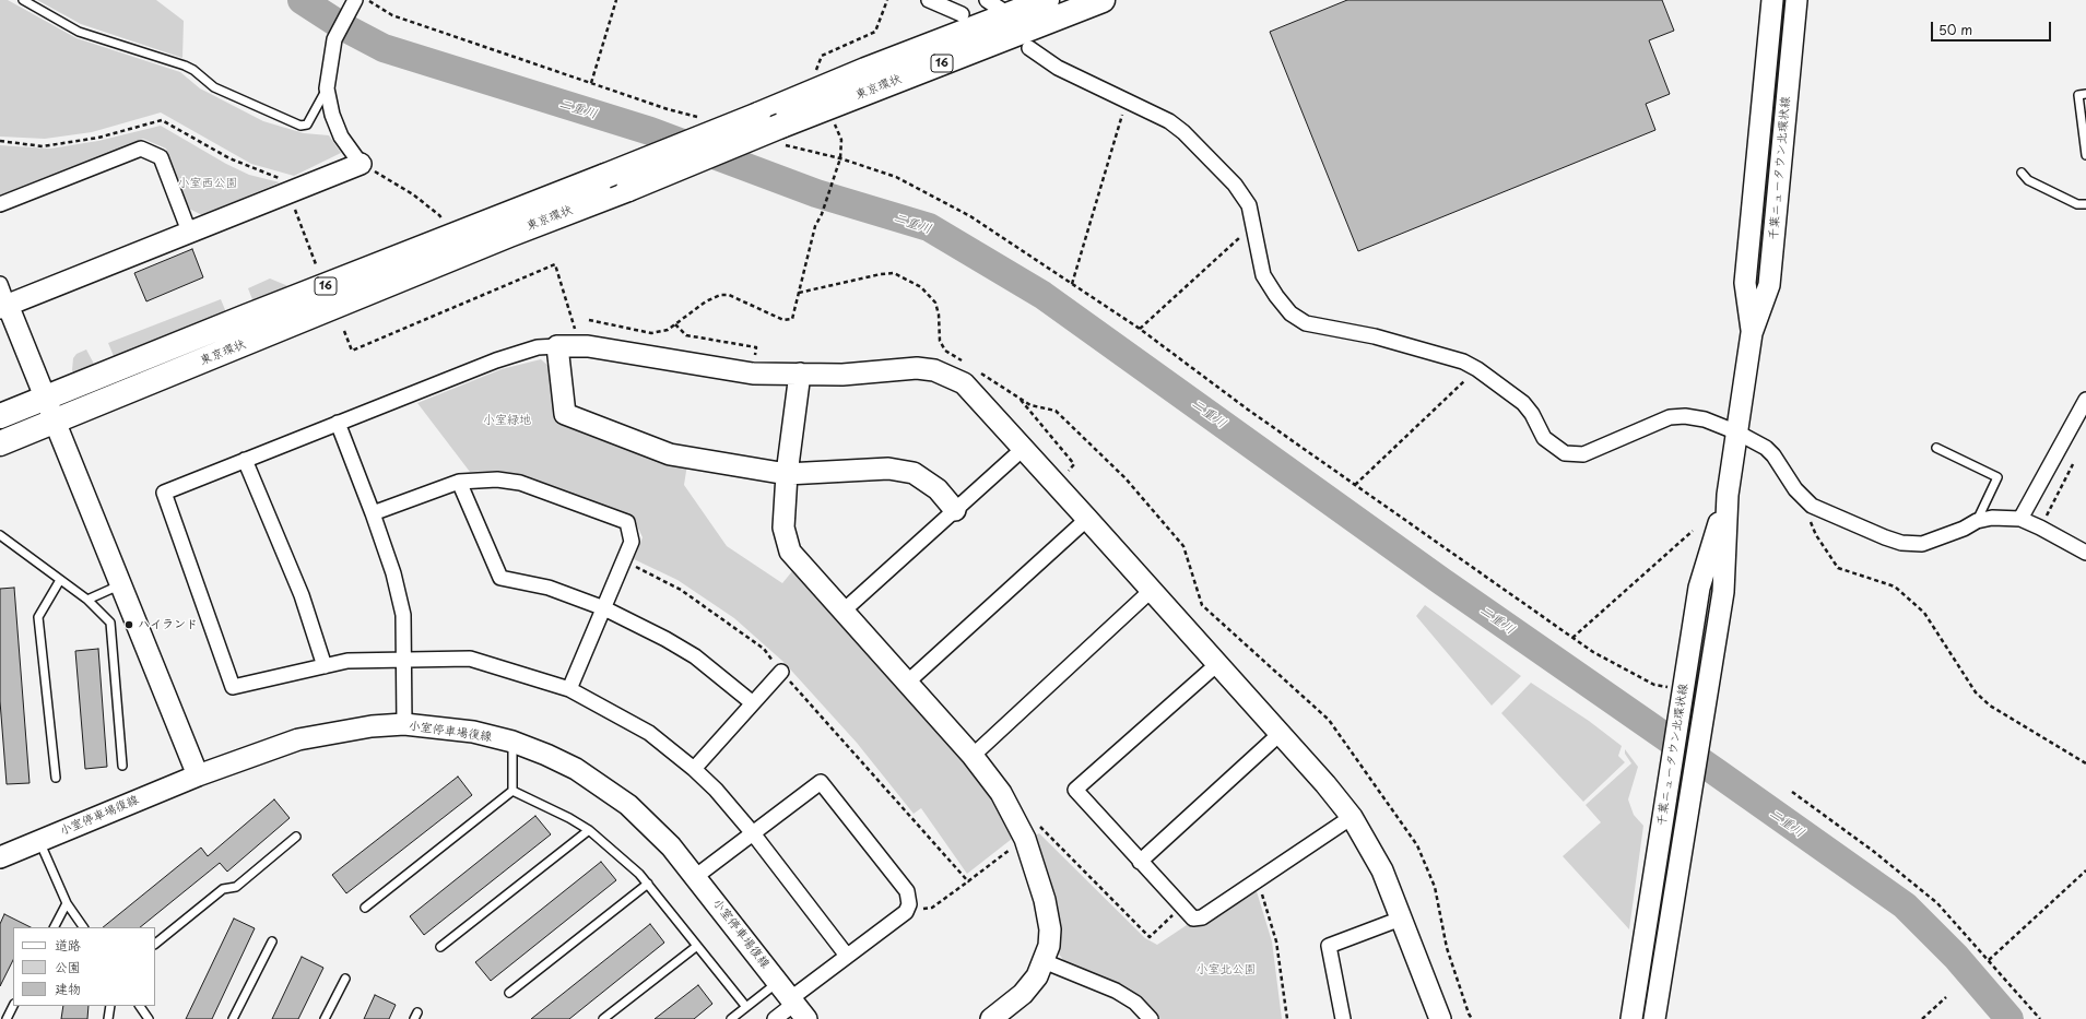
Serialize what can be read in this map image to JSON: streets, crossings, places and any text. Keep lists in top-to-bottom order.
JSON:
{
  "streets": {
    "highway": ["16", "東京環状"],
    "street": ["千葉ニュータウン北環状線", "小室停車場復線"]
  },
  "water": ["二重川"],
  "parks": ["小室西公園", "小室緑地", "小室北公園"],
  "places": ["ハイランド"],
  "legend": ["道路", "公園", "建物"],
  "scale_bar": "50 m"
}
